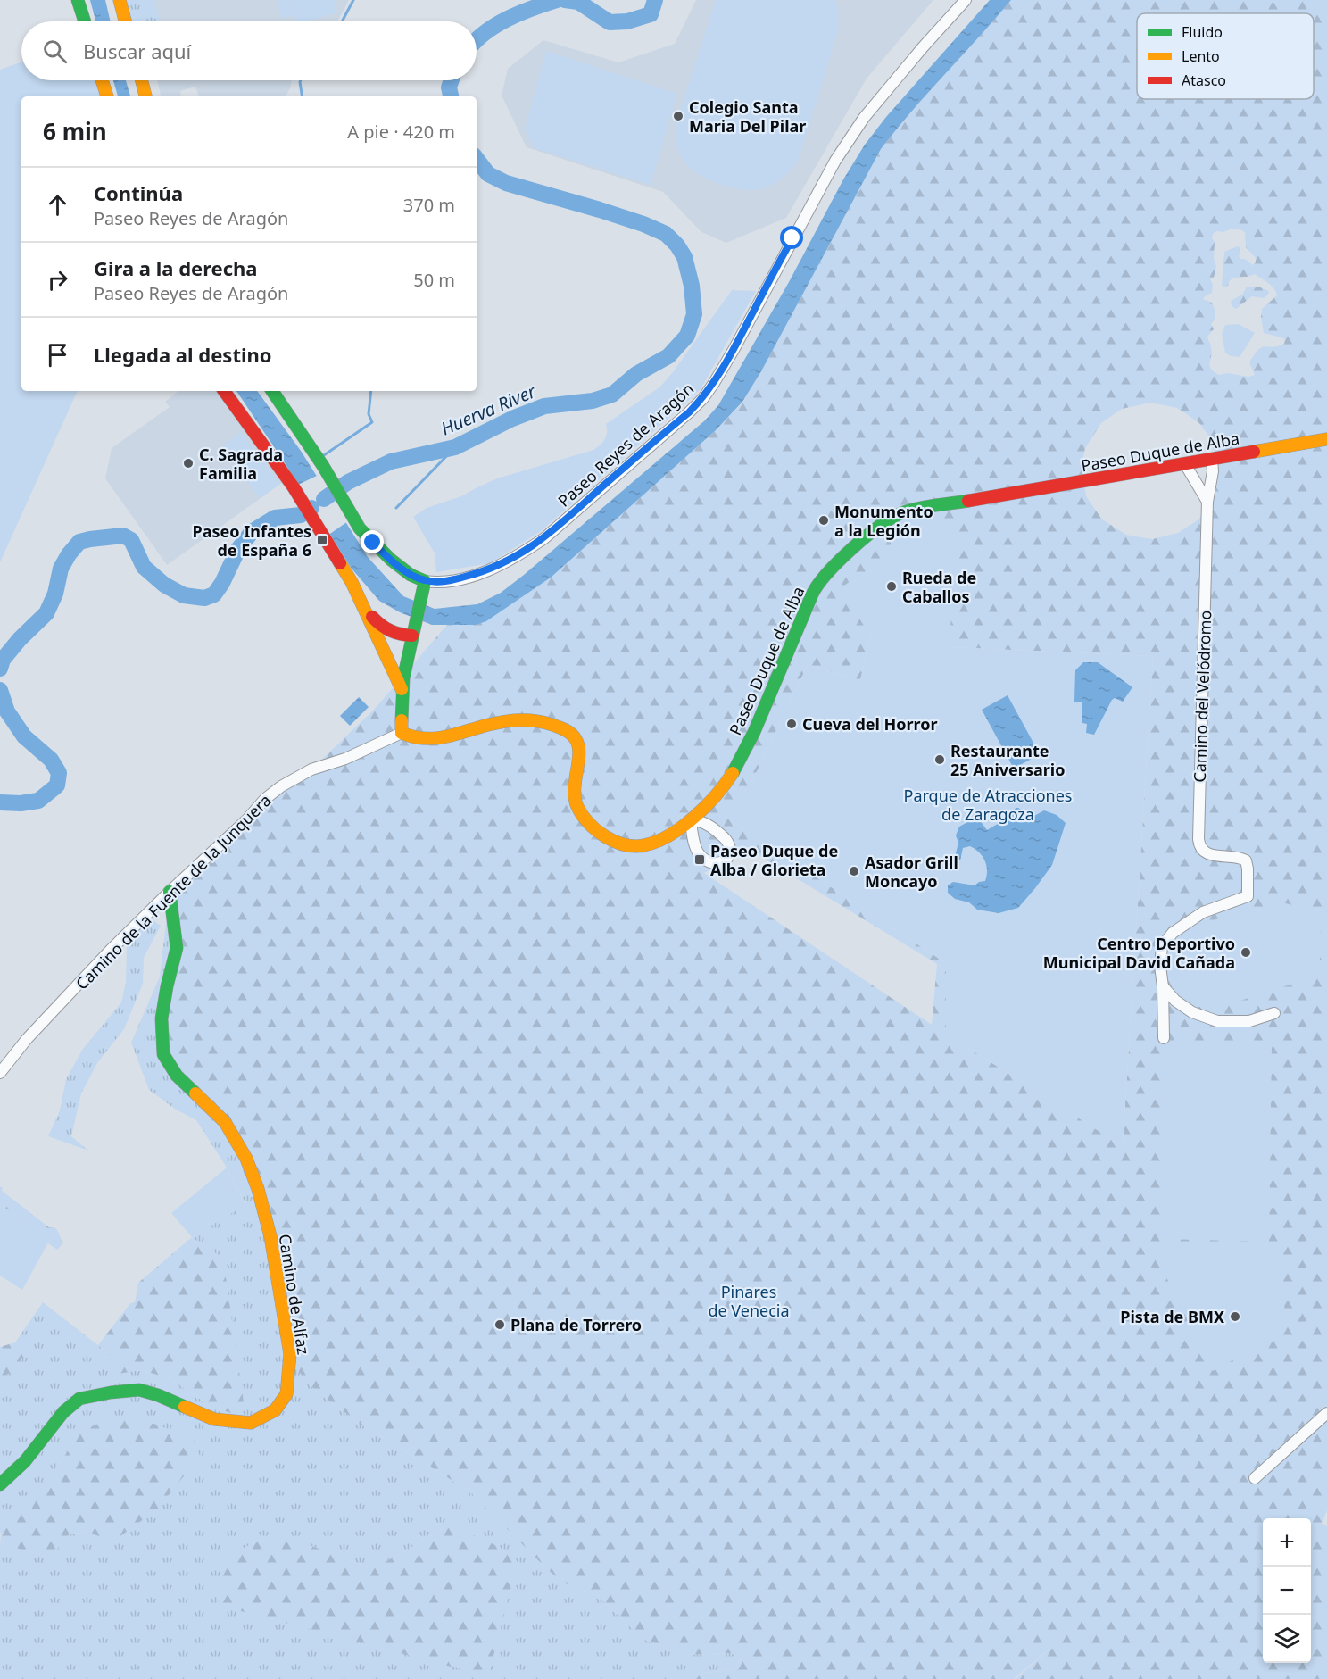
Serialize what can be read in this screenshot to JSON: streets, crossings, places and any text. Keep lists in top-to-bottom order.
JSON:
{
  "streets": {
    "street": [
      "Paseo Reyes de Aragón",
      "Paseo Duque de Alba",
      "Camino del Velódromo",
      "Camino de la Fuente de la Junquera",
      "Camino de Alfaz"
    ]
  },
  "crossings": [
    ["Paseo Duque de Alba", "Camino del Velódromo"],
    ["Paseo Duque de Alba", "Camino de la Fuente de la Junquera"],
    ["Camino de la Fuente de la Junquera", "Camino de Alfaz"]
  ],
  "water": ["Huerva River"],
  "parks": ["Parque de Atracciones de Zaragoza", "Pinares de Venecia"],
  "places": {
    "other": [
      "Colegio Santa Maria Del Pilar",
      "C. Sagrada Familia",
      "Monumento a la Legión",
      "Rueda de Caballos",
      "Cueva del Horror",
      "Restaurante 25 Aniversario",
      "Asador Grill Moncayo",
      "Centro Deportivo Municipal David Cañada",
      "Pista de BMX",
      "Plana de Torrero"
    ],
    "transit": ["Paseo Infantes de España 6", "Paseo Duque de Alba / Glorieta"]
  },
  "legend": ["Fluido", "Lento", "Atasco"],
  "page": {
    "search": "Buscar aquí",
    "heading": ["6 min", "A pie · 420 m"],
    "list": [
      ["Continúa", "Paseo Reyes de Aragón", "370 m"],
      ["Gira a la derecha", "Paseo Reyes de Aragón", "50 m"],
      "Llegada al destino"
    ],
    "map_buttons": ["+", "−"]
  }
}
